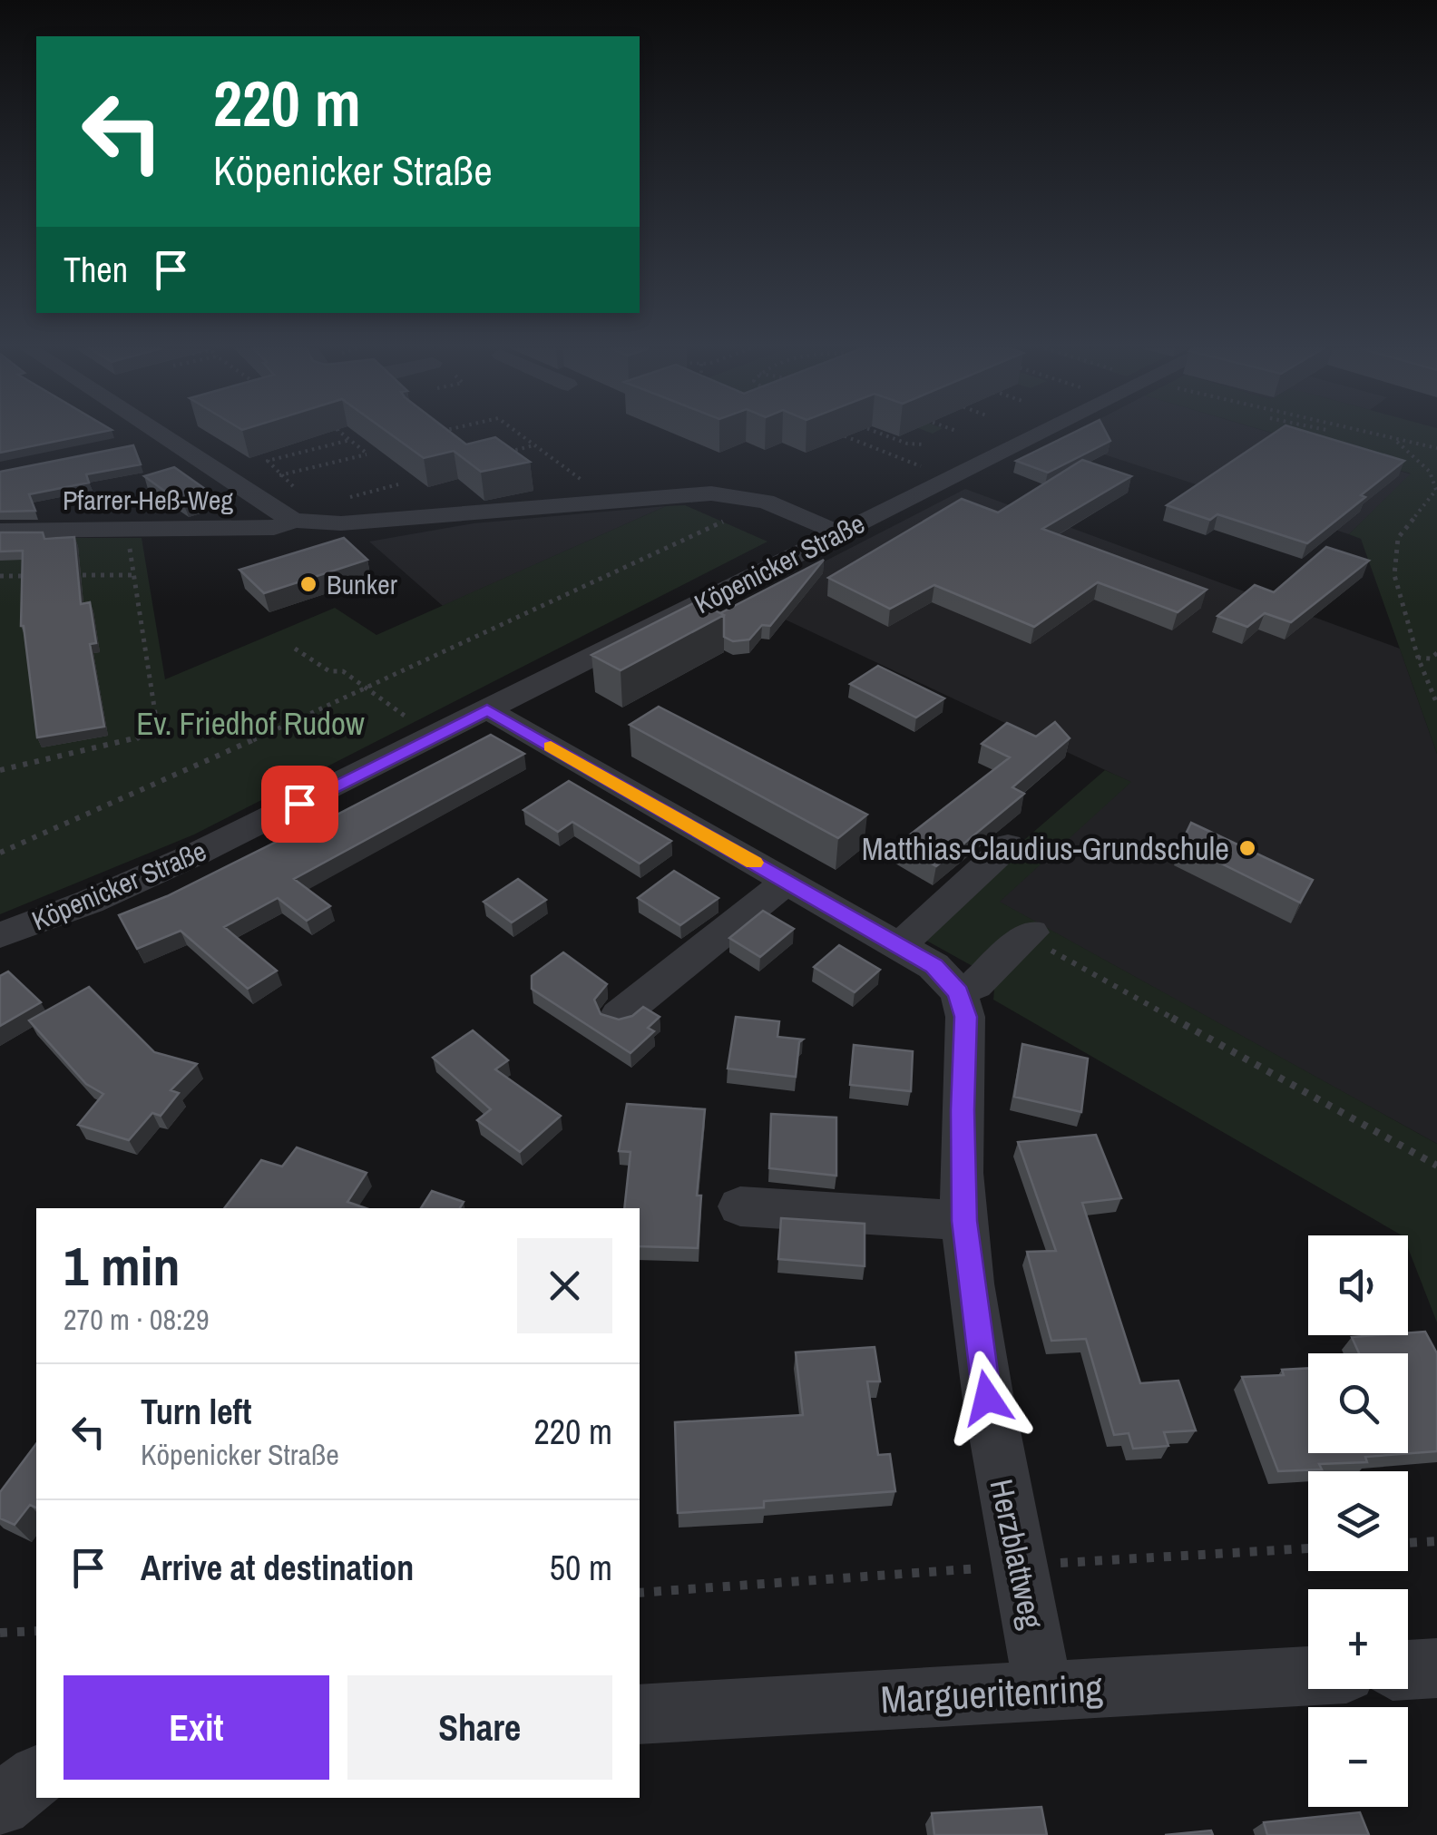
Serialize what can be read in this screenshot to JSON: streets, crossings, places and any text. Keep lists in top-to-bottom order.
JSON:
{
  "streets": {
    "street": [
      "Pfarrer-Heß-Weg",
      "Köpenicker Straße",
      "Herzblattweg",
      "Margueritenring"
    ]
  },
  "crossings": [
    ["Herzblattweg", "Margueritenring"]
  ],
  "parks": ["Ev. Friedhof Rudow"],
  "places": ["Bunker", "Matthias-Claudius-Grundschule"],
  "page": {
    "turn": ["220 m", "Köpenicker Straße"],
    "then": "Then",
    "heading": ["1 min", "270 m · 08:29"],
    "map_buttons": ["+", "−"],
    "list": [
      {
        "name": "Turn left",
        "note": "Köpenicker Straße",
        "value": "220 m"
      },
      {
        "name": "Arrive at destination",
        "value": "50 m"
      }
    ],
    "buttons": ["Exit", "Share"]
  }
}
